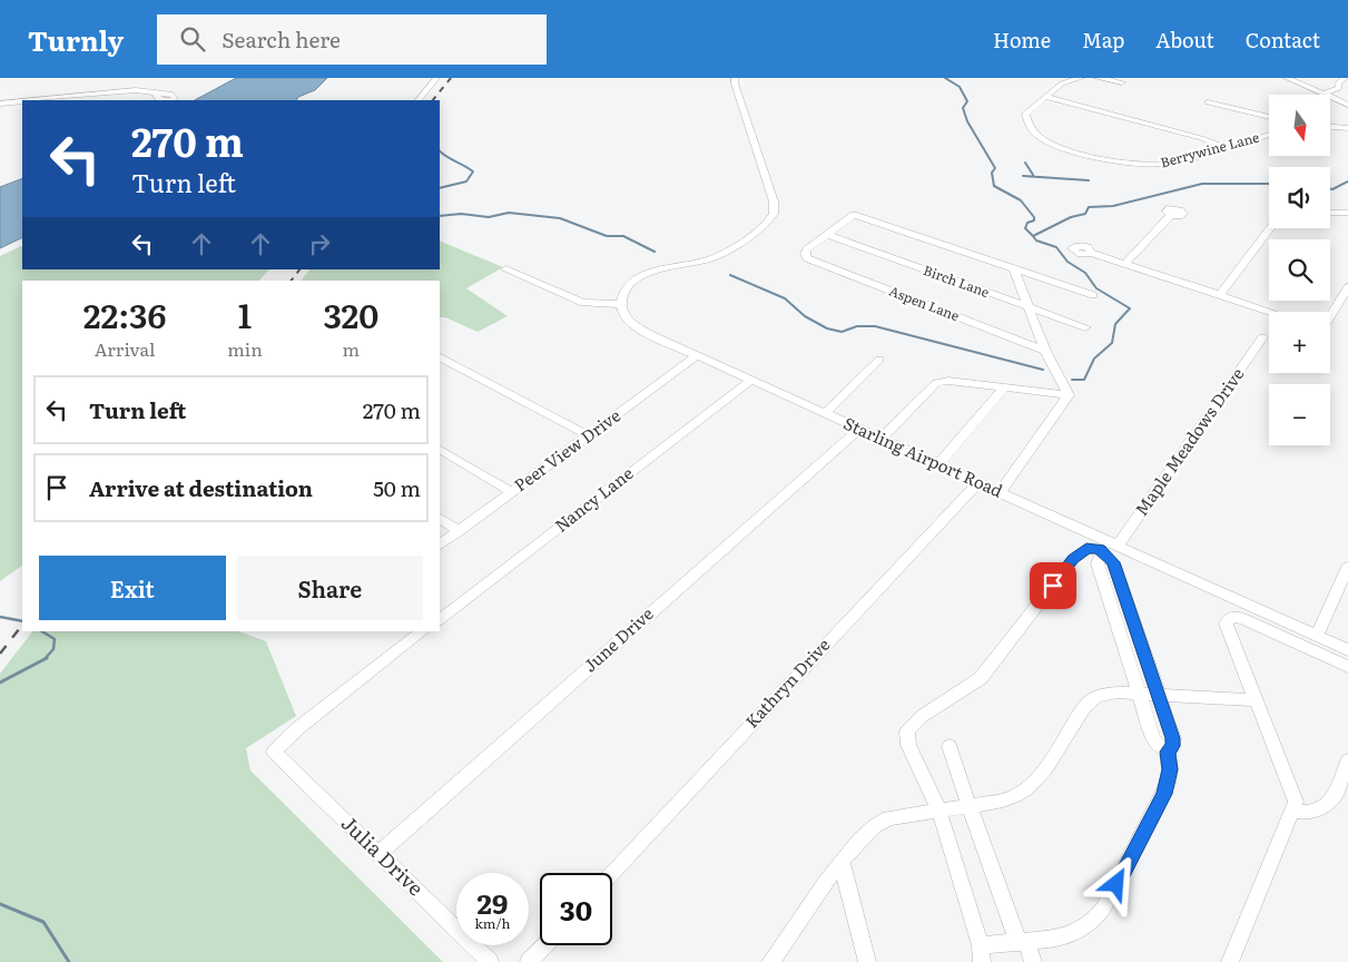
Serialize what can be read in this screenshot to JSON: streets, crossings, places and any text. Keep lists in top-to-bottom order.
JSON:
{
  "streets": {
    "street": [
      "Berrywine Lane",
      "Birch Lane",
      "Aspen Lane",
      "Maple Meadows Drive",
      "Peer View Drive",
      "Starling Airport Road",
      "Nancy Lane",
      "June Drive",
      "Kathryn Drive",
      "Julia Drive"
    ]
  },
  "crossings": [
    ["Birch Lane", "Aspen Lane"],
    ["Maple Meadows Drive", "Starling Airport Road"],
    ["Peer View Drive", "Starling Airport Road"],
    ["Starling Airport Road", "Nancy Lane"],
    ["Starling Airport Road", "June Drive"],
    ["Starling Airport Road", "Kathryn Drive"],
    ["June Drive", "Julia Drive"]
  ],
  "north": "bottom",
  "page": {
    "header": "Turnly",
    "search": "Search here",
    "nav": [
      "Home",
      "Map",
      "About",
      "Contact"
    ],
    "map_buttons": ["+", "−"],
    "turn": ["270 m", "Turn left"],
    "eta": [
      "22:36",
      "Arrival",
      "1",
      "min",
      "320",
      "m"
    ],
    "list": [
      {
        "name": "Turn left",
        "value": "270 m"
      },
      {
        "name": "Arrive at destination",
        "value": "50 m"
      }
    ],
    "buttons": ["Exit", "Share"],
    "speed": "29 km/h",
    "limit": "30"
  }
}
